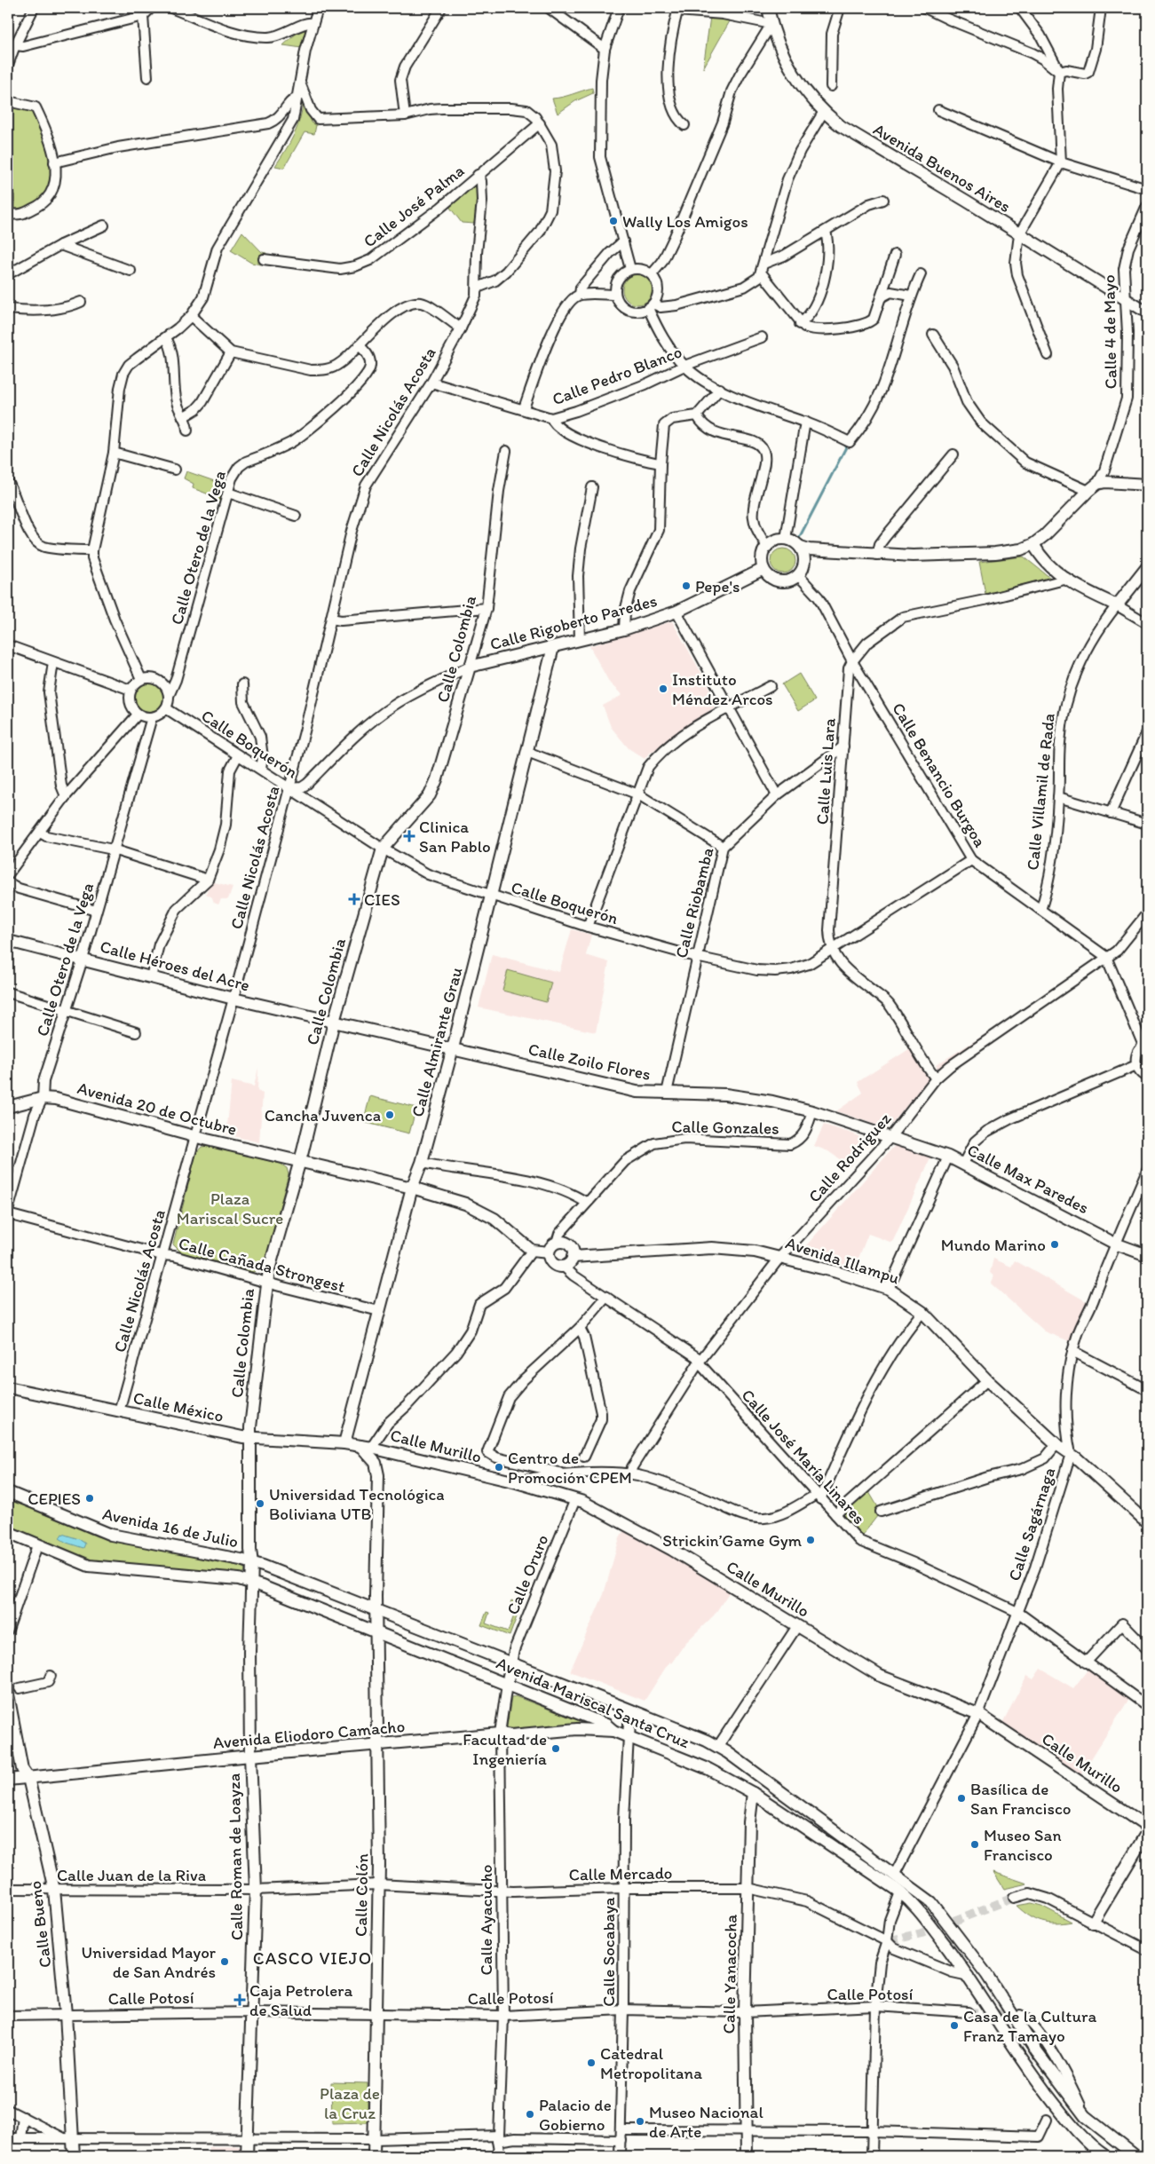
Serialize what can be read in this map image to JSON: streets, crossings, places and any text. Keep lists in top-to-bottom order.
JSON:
{
  "streets": {
    "main road": [
      "Avenida Buenos Aires",
      "Calle Rigoberto Paredes",
      "Calle Colombia",
      "Calle Villamil de Rada",
      "Calle Héroes del Acre",
      "Calle Almirante Grau",
      "Calle Zoilo Flores",
      "Avenida 20 de Octubre",
      "Calle Max Paredes",
      "Avenida Illampu",
      "Calle México",
      "Calle Murillo",
      "Avenida 16 de Julio",
      "Avenida Mariscal Santa Cruz",
      "Avenida Eliodoro Camacho",
      "Calle Roman de Loayza",
      "Calle Colón",
      "Calle Bueno",
      "Calle Yanacocha"
    ],
    "street": [
      "Calle José Palma",
      "Calle 4 de Mayo",
      "Calle Pedro Blanco",
      "Calle Nicolás Acosta",
      "Calle Otero de la Vega",
      "Calle Boquerón",
      "Calle Luis Lara",
      "Calle Benancio Burgoa",
      "Calle Riobamba",
      "Calle Gonzales",
      "Calle Rodriguez",
      "Calle Cañada Strongest",
      "Calle José María Linares",
      "Calle Sagárnaga",
      "Calle Oruro",
      "Calle Mercado",
      "Calle Juan de la Riva",
      "Calle Ayacucho",
      "Calle Socabaya",
      "Calle Potosí"
    ]
  },
  "crossings": [
    ["Avenida Buenos Aires", "Calle 4 de Mayo"],
    ["Calle José Palma", "Calle Nicolás Acosta"],
    ["Calle Pedro Blanco", "Calle Nicolás Acosta"],
    ["Calle Nicolás Acosta", "Calle Rigoberto Paredes"],
    ["Calle Nicolás Acosta", "Calle Boquerón"],
    ["Calle Nicolás Acosta", "Calle Héroes del Acre"],
    ["Calle Nicolás Acosta", "Avenida 20 de Octubre"],
    ["Calle Nicolás Acosta", "Calle Cañada Strongest"],
    ["Calle Nicolás Acosta", "Calle México"],
    ["Calle Otero de la Vega", "Calle Boquerón"],
    ["Calle Otero de la Vega", "Calle Héroes del Acre"],
    ["Calle Otero de la Vega", "Avenida 20 de Octubre"],
    ["Calle Rigoberto Paredes", "Calle Colombia"],
    ["Calle Rigoberto Paredes", "Calle Boquerón"],
    ["Calle Rigoberto Paredes", "Calle Benancio Burgoa"],
    ["Calle Rigoberto Paredes", "Calle Almirante Grau"],
    ["Calle Colombia", "Calle Boquerón"],
    ["Calle Colombia", "Calle Héroes del Acre"],
    ["Calle Colombia", "Calle Zoilo Flores"],
    ["Calle Colombia", "Avenida 20 de Octubre"],
    ["Calle Colombia", "Calle Cañada Strongest"],
    ["Calle Colombia", "Calle México"],
    ["Calle Colombia", "Avenida 16 de Julio"],
    ["Calle Colombia", "Avenida Mariscal Santa Cruz"],
    ["Calle Colombia", "Calle Roman de Loayza"],
    ["Calle Boquerón", "Calle Luis Lara"],
    ["Calle Boquerón", "Calle Benancio Burgoa"],
    ["Calle Boquerón", "Calle Riobamba"],
    ["Calle Boquerón", "Calle Almirante Grau"],
    ["Calle Luis Lara", "Calle Benancio Burgoa"],
    ["Calle Luis Lara", "Calle Riobamba"],
    ["Calle Luis Lara", "Calle Rodriguez"],
    ["Calle Benancio Burgoa", "Calle Villamil de Rada"],
    ["Calle Benancio Burgoa", "Calle Rodriguez"],
    ["Calle Riobamba", "Calle Zoilo Flores"],
    ["Calle Héroes del Acre", "Calle Zoilo Flores"],
    ["Calle Almirante Grau", "Calle Zoilo Flores"],
    ["Calle Almirante Grau", "Avenida 20 de Octubre"],
    ["Calle Almirante Grau", "Calle Cañada Strongest"],
    ["Calle Almirante Grau", "Calle México"],
    ["Calle Almirante Grau", "Calle Murillo"],
    ["Calle Zoilo Flores", "Calle Gonzales"],
    ["Calle Zoilo Flores", "Calle Rodriguez"],
    ["Calle Zoilo Flores", "Calle Max Paredes"],
    ["Calle Gonzales", "Avenida Illampu"],
    ["Calle Gonzales", "Calle José María Linares"],
    ["Calle Rodriguez", "Calle Max Paredes"],
    ["Calle Rodriguez", "Avenida Illampu"],
    ["Calle Rodriguez", "Calle José María Linares"],
    ["Calle Max Paredes", "Calle Sagárnaga"],
    ["Avenida Illampu", "Calle José María Linares"],
    ["Avenida Illampu", "Calle Sagárnaga"],
    ["Calle México", "Calle Murillo"],
    ["Calle Murillo", "Calle Sagárnaga"],
    ["Calle Murillo", "Calle Oruro"],
    ["Calle José María Linares", "Calle Sagárnaga"],
    ["Calle Sagárnaga", "Avenida Mariscal Santa Cruz"],
    ["Avenida 16 de Julio", "Avenida Mariscal Santa Cruz"],
    ["Calle Oruro", "Avenida Mariscal Santa Cruz"],
    ["Avenida Mariscal Santa Cruz", "Avenida Eliodoro Camacho"],
    ["Avenida Mariscal Santa Cruz", "Calle Roman de Loayza"],
    ["Avenida Mariscal Santa Cruz", "Calle Mercado"],
    ["Avenida Mariscal Santa Cruz", "Calle Colón"],
    ["Avenida Mariscal Santa Cruz", "Calle Ayacucho"],
    ["Avenida Mariscal Santa Cruz", "Calle Socabaya"],
    ["Avenida Mariscal Santa Cruz", "Calle Yanacocha"],
    ["Avenida Eliodoro Camacho", "Calle Roman de Loayza"],
    ["Avenida Eliodoro Camacho", "Calle Colón"],
    ["Avenida Eliodoro Camacho", "Calle Ayacucho"],
    ["Avenida Eliodoro Camacho", "Calle Bueno"],
    ["Calle Roman de Loayza", "Calle Mercado"],
    ["Calle Roman de Loayza", "Calle Juan de la Riva"],
    ["Calle Roman de Loayza", "Calle Potosí"],
    ["Calle Mercado", "Calle Juan de la Riva"],
    ["Calle Mercado", "Calle Colón"],
    ["Calle Mercado", "Calle Ayacucho"],
    ["Calle Mercado", "Calle Socabaya"],
    ["Calle Mercado", "Calle Yanacocha"],
    ["Calle Juan de la Riva", "Calle Bueno"],
    ["Calle Colón", "Calle Potosí"],
    ["Calle Ayacucho", "Calle Potosí"],
    ["Calle Bueno", "Calle Potosí"],
    ["Calle Socabaya", "Calle Potosí"],
    ["Calle Yanacocha", "Calle Potosí"]
  ],
  "districts": ["CASCO VIEJO"],
  "parks": ["Plaza Mariscal Sucre", "Plaza de la Cruz"],
  "places": {
    "other": [
      "Wally Los Amigos",
      "Pepe's",
      "Instituto Méndez Arcos",
      "Cancha Juvenca",
      "Mundo Marino",
      "Centro de Promoción CPEM",
      "CEPIES",
      "Universidad Tecnológica Boliviana UTB",
      "Strickin’Game Gym",
      "Facultad de Ingeniería",
      "Basílica de San Francisco",
      "Museo San Francisco",
      "Universidad Mayor de San Andrés",
      "Casa de la Cultura Franz Tamayo",
      "Catedral Metropolitana",
      "Palacio de Gobierno",
      "Museo Nacional de Arte"
    ],
    "health": ["Clinica San Pablo", "CIES", "Caja Petrolera de Salud"]
  }
}
